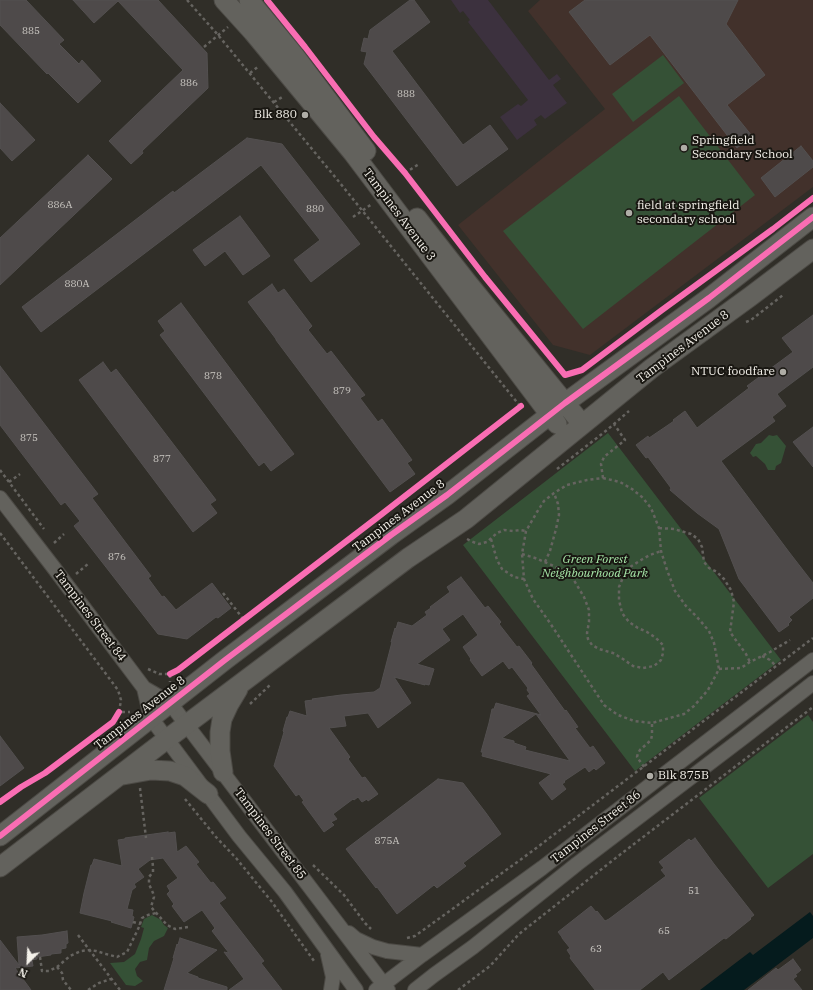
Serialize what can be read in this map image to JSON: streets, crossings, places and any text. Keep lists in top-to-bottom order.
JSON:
{
  "streets": {
    "street": [
      "Tampines Avenue 3",
      "Tampines Avenue 8",
      "Tampines Street 84",
      "Tampines Street 86",
      "Tampines Street 85"
    ]
  },
  "crossings": [
    ["Tampines Avenue 3", "Tampines Avenue 8"],
    ["Tampines Avenue 8", "Tampines Street 84"],
    ["Tampines Avenue 8", "Tampines Street 85"],
    ["Tampines Street 84", "Tampines Street 85"],
    ["Tampines Street 86", "Tampines Street 85"]
  ],
  "parks": ["Green Forest Neighbourhood Park"],
  "places": [
    "Blk 880",
    "Springfield Secondary School",
    "field at springfield secondary school",
    "NTUC foodfare",
    "Blk 875B"
  ],
  "house_numbers": [
    "885",
    "886",
    "888",
    "886A",
    "880",
    "880A",
    "878",
    "879",
    "875",
    "877",
    "876",
    "875A",
    "51",
    "65",
    "63"
  ],
  "north": "bottom left"
}
